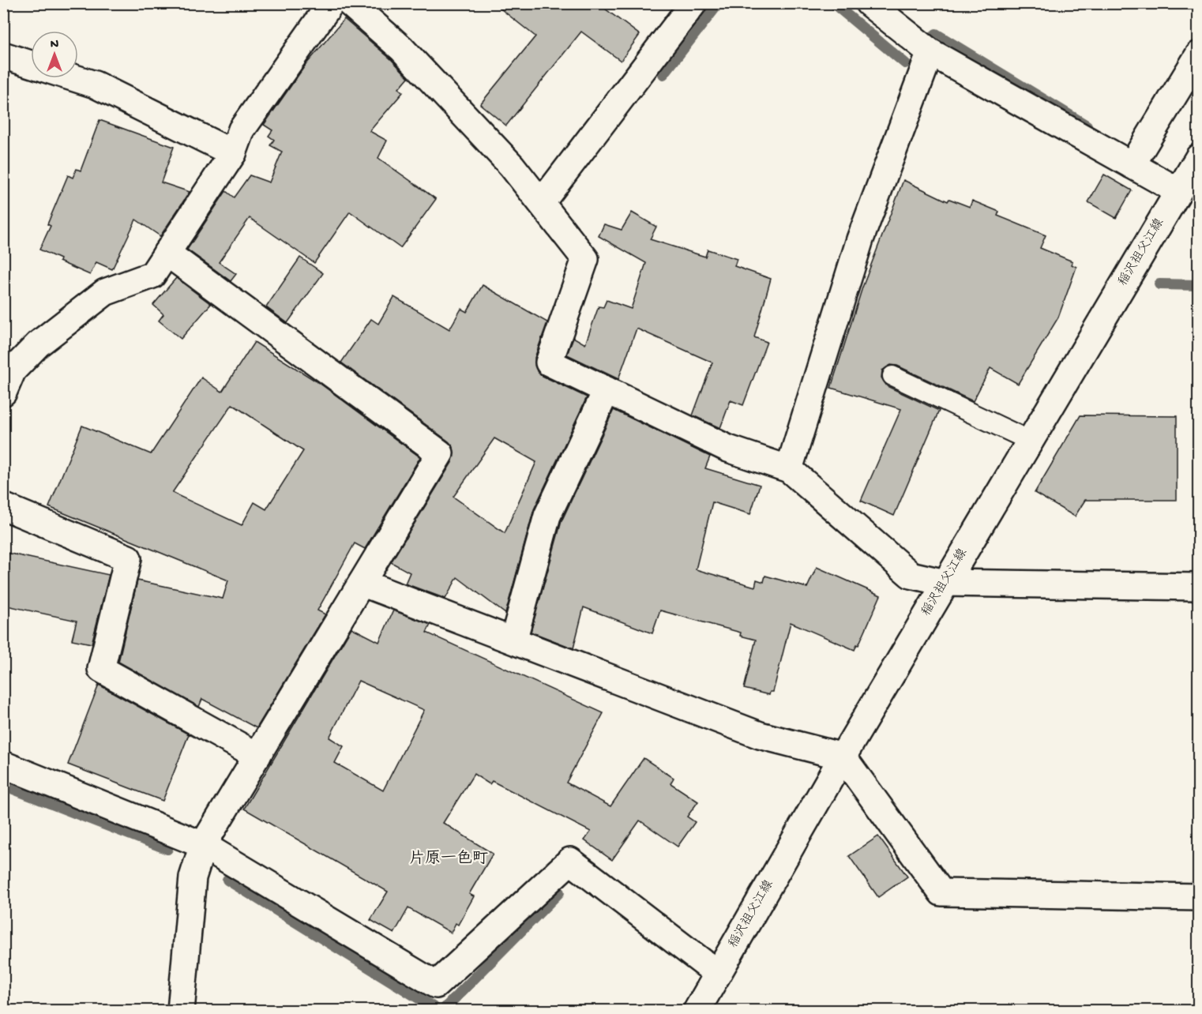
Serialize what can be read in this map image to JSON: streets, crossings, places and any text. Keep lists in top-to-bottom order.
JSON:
{
  "streets": {
    "street": ["稲沢祖父江線"]
  },
  "districts": ["片原一色町"],
  "north": "top"
}
